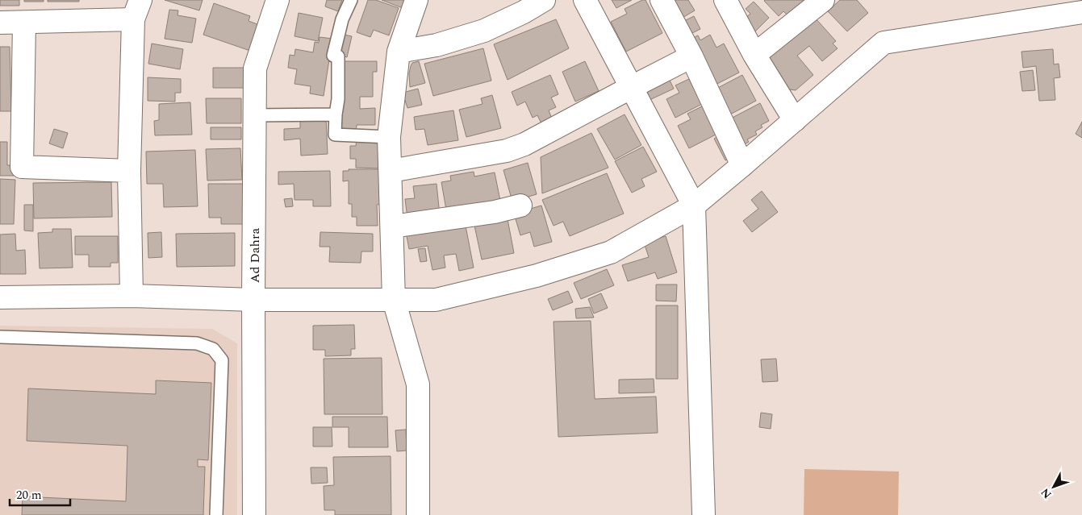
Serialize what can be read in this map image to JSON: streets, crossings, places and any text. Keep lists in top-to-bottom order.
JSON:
{
  "streets": {
    "street": ["Ad Dahra"]
  },
  "scale_bar": "20 m",
  "north": "bottom left"
}
